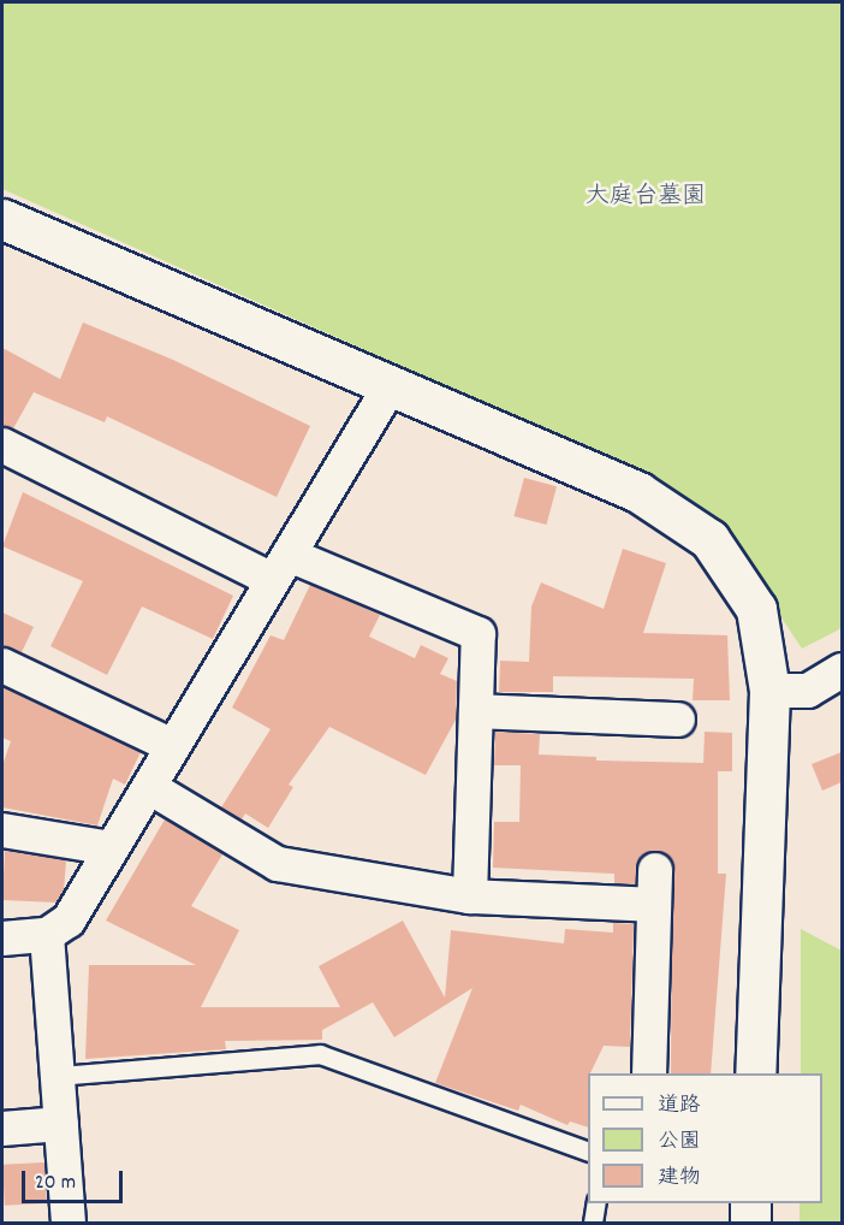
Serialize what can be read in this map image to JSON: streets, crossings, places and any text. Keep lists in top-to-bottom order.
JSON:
{
  "parks": ["大庭台墓園"],
  "legend": ["道路", "公園", "建物"],
  "scale_bar": "20 m"
}
